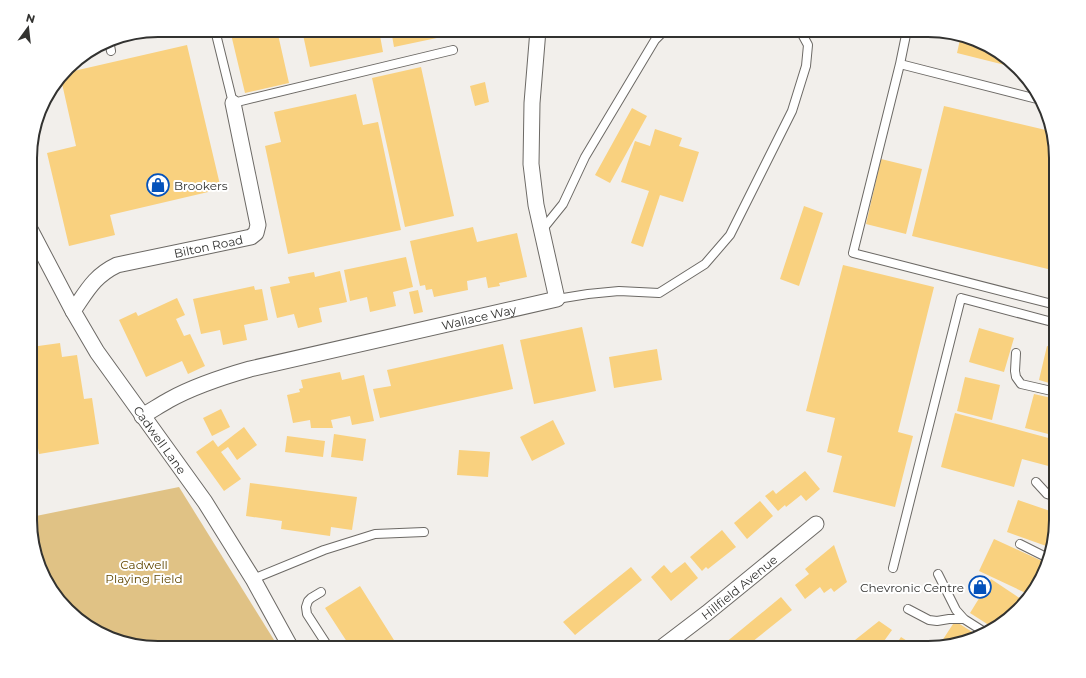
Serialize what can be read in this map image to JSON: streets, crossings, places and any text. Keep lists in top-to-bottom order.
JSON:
{
  "streets": {
    "street": [
      "Bilton Road",
      "Wallace Way",
      "Cadwell Lane",
      "Hillfield Avenue"
    ]
  },
  "crossings": [
    ["Bilton Road", "Cadwell Lane"],
    ["Wallace Way", "Cadwell Lane"]
  ],
  "parks": ["Cadwell Playing Field"],
  "places": {
    "shop": ["Brookers", "Chevronic Centre"]
  },
  "north": "top"
}
